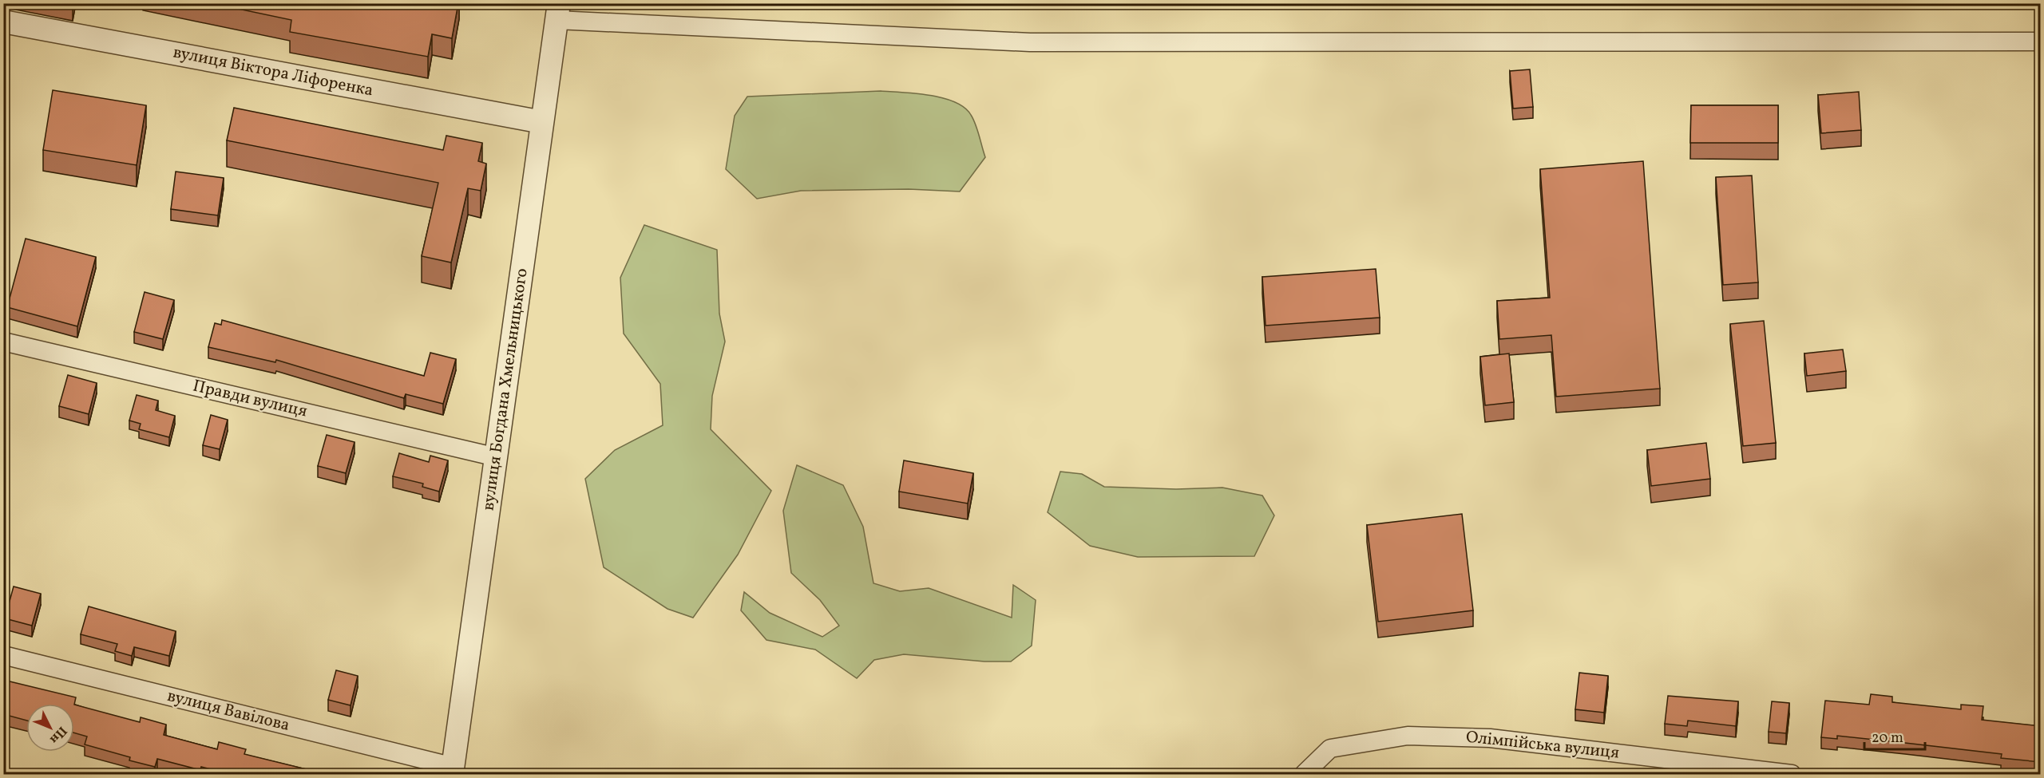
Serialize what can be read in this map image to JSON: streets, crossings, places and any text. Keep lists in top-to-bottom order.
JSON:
{
  "streets": {
    "street": [
      "вулиця Віктора Ліфоренка",
      "вулиця Богдана Хмельницького",
      "Правди вулиця",
      "вулиця Вавілова",
      "Олімпійська вулиця"
    ]
  },
  "crossings": [
    ["вулиця Віктора Ліфоренка", "вулиця Богдана Хмельницького"],
    ["вулиця Богдана Хмельницького", "Правди вулиця"],
    ["вулиця Богдана Хмельницького", "вулиця Вавілова"]
  ],
  "scale_bar": "20 m",
  "north": "bottom right"
}
